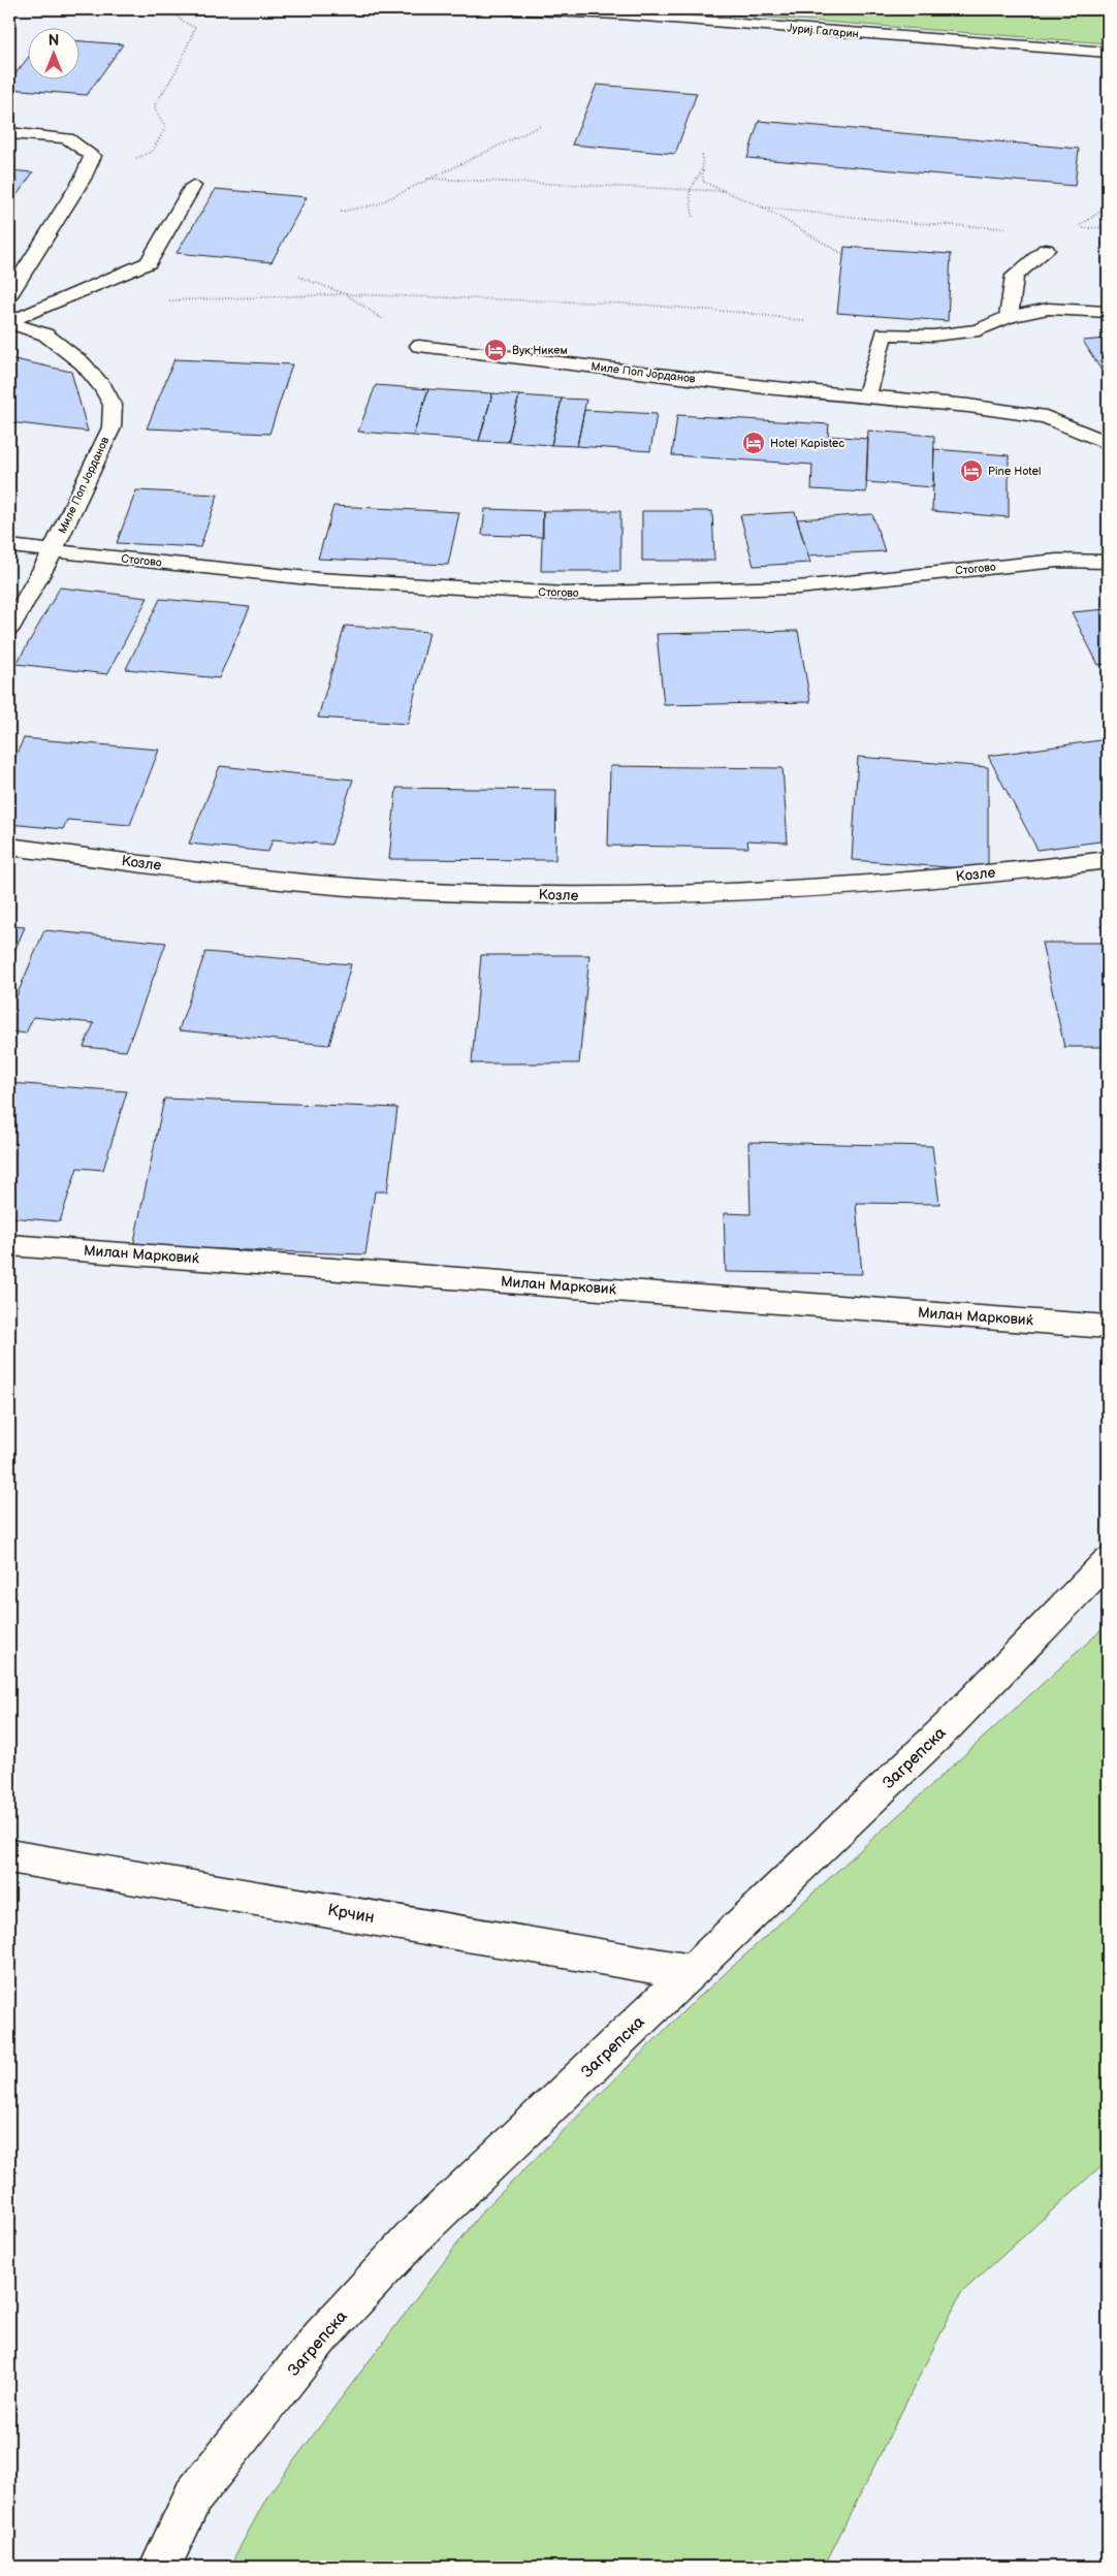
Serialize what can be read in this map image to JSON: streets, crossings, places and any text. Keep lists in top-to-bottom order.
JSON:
{
  "streets": {
    "street": [
      "Јуриј Гагарин",
      "Миле Поп Јорданов",
      "Стогово",
      "Козле",
      "Милан Марковиќ",
      "Загрепска",
      "Крчин"
    ]
  },
  "crossings": [
    ["Миле Поп Јорданов", "Стогово"],
    ["Загрепска", "Крчин"]
  ],
  "places": {
    "hotel": ["Вук;Никем", "Hotel Kapistec", "Pine Hotel"]
  },
  "north": "top"
}
